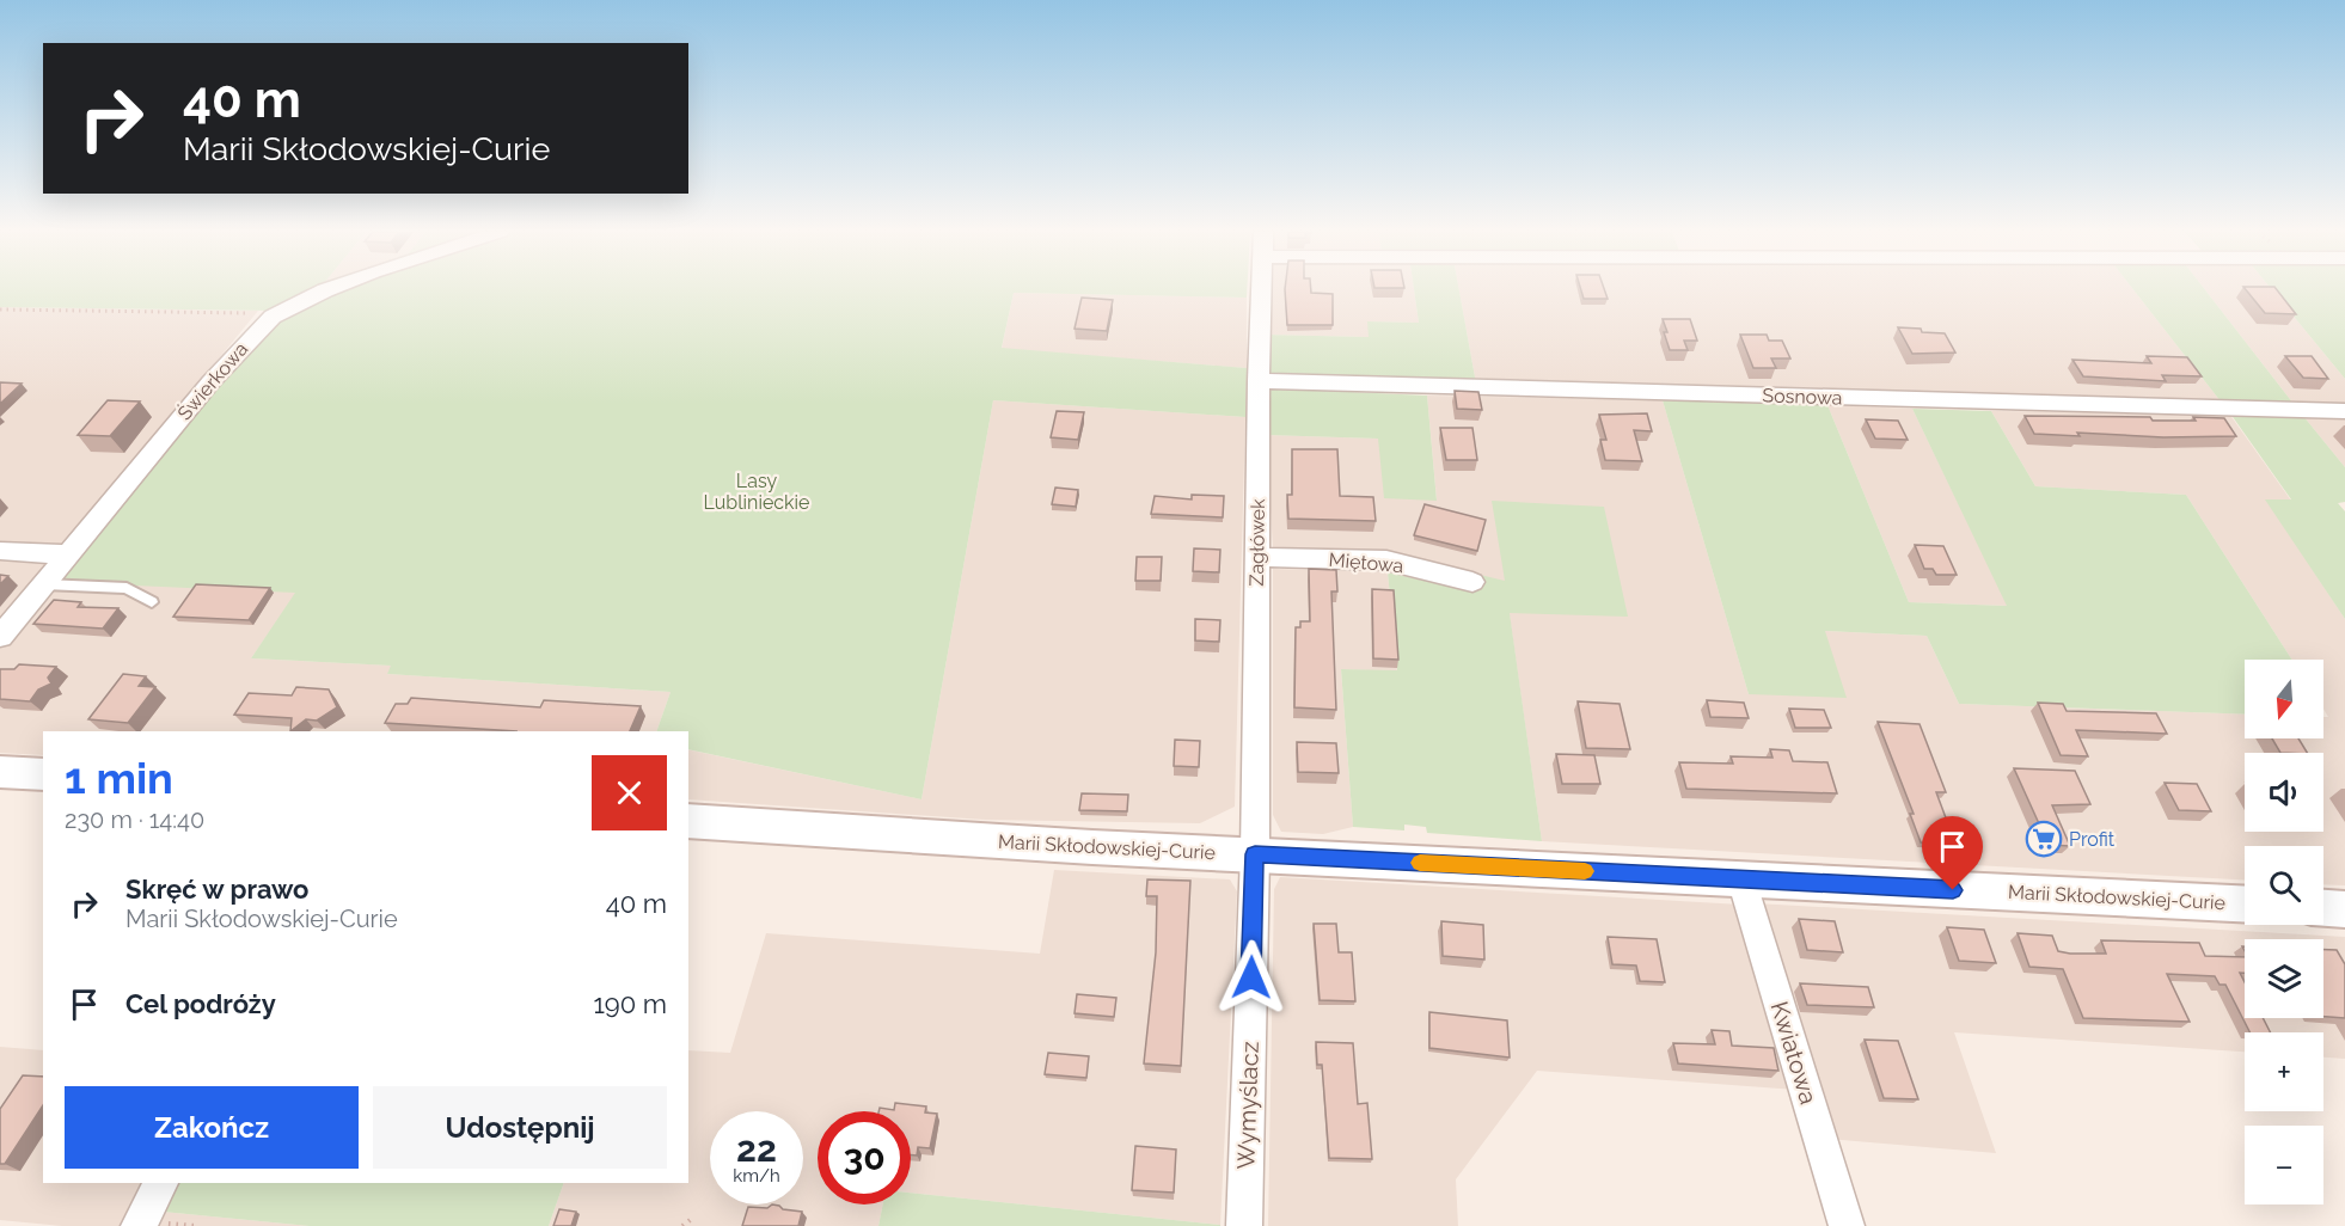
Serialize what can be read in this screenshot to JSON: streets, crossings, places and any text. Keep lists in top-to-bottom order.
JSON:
{
  "streets": {
    "street": [
      "Świerkowa",
      "Sosnowa",
      "Zagłówek",
      "Miętowa",
      "Marii Skłodowskiej-Curie",
      "Kwiatowa",
      "Wymyślacz"
    ]
  },
  "crossings": [
    ["Sosnowa", "Zagłówek"],
    ["Zagłówek", "Miętowa"],
    ["Zagłówek", "Marii Skłodowskiej-Curie"],
    ["Zagłówek", "Wymyślacz"],
    ["Marii Skłodowskiej-Curie", "Kwiatowa"],
    ["Marii Skłodowskiej-Curie", "Wymyślacz"]
  ],
  "parks": ["Lasy Lublinieckie"],
  "places": {
    "supermarket": ["Profit"]
  },
  "north": "bottom",
  "page": {
    "turn": ["40 m", "Marii Skłodowskiej-Curie"],
    "map_buttons": ["+", "−"],
    "heading": ["1 min", "230 m · 14:40"],
    "list": [
      {
        "name": "Skręć w prawo",
        "note": "Marii Skłodowskiej-Curie",
        "value": "40 m"
      },
      {
        "name": "Cel podróży",
        "value": "190 m"
      }
    ],
    "buttons": ["Zakończ", "Udostępnij"],
    "speed": "22 km/h",
    "limit": "30"
  }
}
